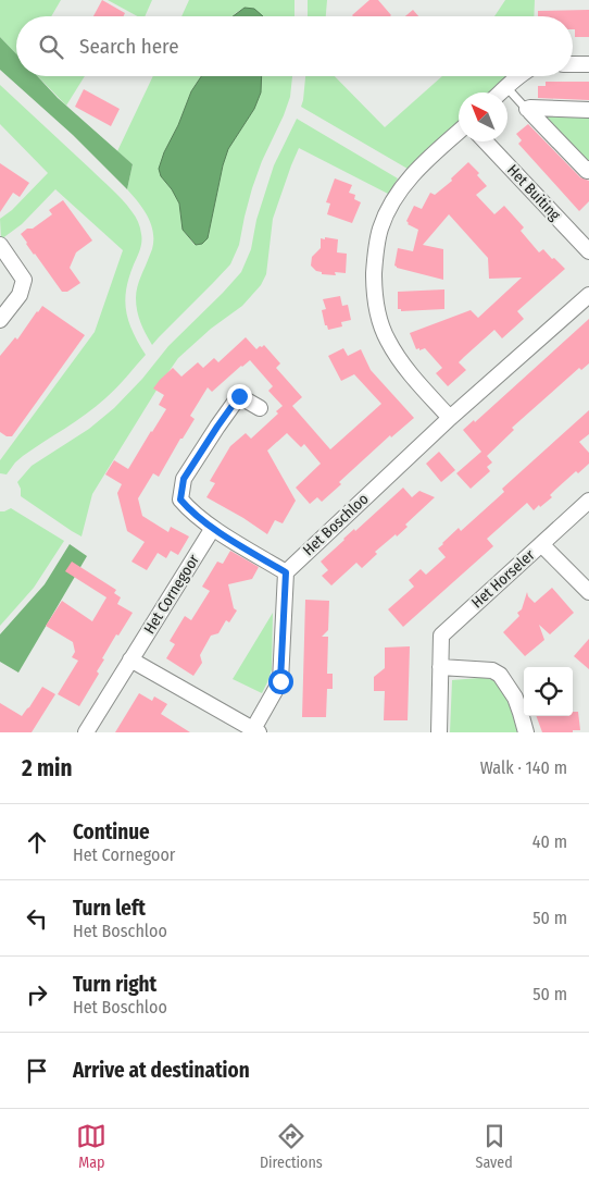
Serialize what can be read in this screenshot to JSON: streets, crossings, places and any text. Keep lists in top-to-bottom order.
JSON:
{
  "streets": {
    "street": [
      "Het Buiting",
      "Het Boschloo",
      "Het Horseler",
      "Het Cornegoor"
    ]
  },
  "north": "top left",
  "page": {
    "search": "Search here",
    "heading": ["2 min", "Walk · 140 m"],
    "list": [
      ["Continue", "Het Cornegoor", "40 m"],
      ["Turn left", "Het Boschloo", "50 m"],
      ["Turn right", "Het Boschloo", "50 m"],
      "Arrive at destination"
    ],
    "nav": ["Map", "Directions", "Saved"]
  }
}
